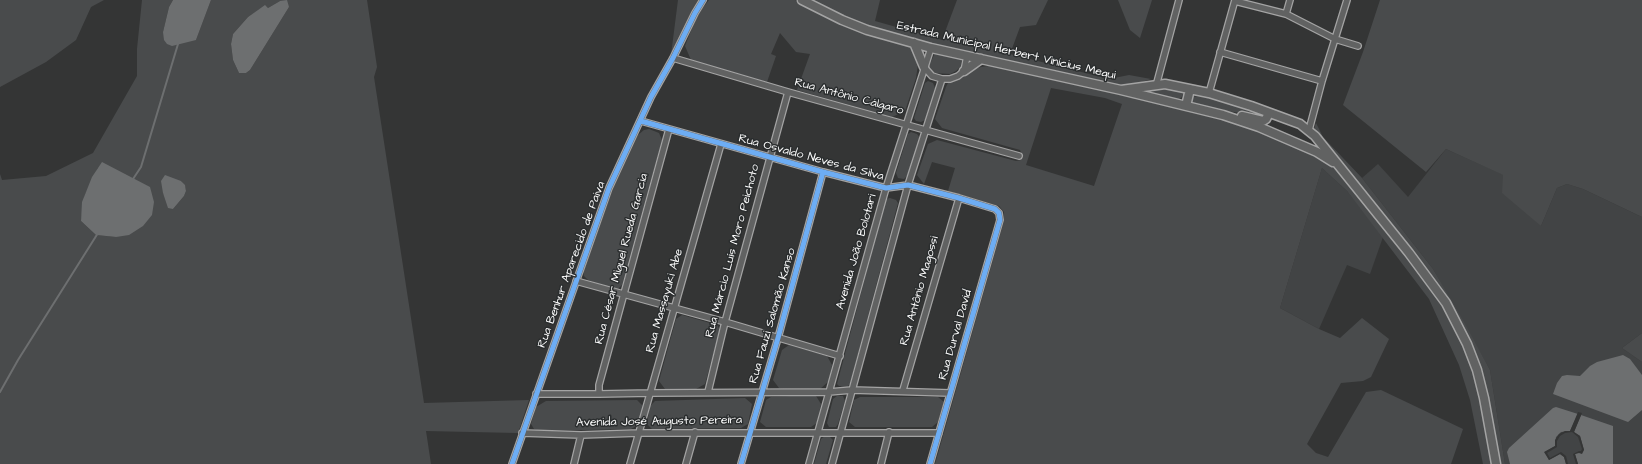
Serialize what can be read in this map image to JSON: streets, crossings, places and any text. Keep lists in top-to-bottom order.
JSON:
{
  "streets": {
    "main road": ["Estrada Municipal Herbert Vinícius Mequi"],
    "street": [
      "Rua Antônio Cálgaro",
      "Rua Osvaldo Neves da Silva",
      "Rua Márcio Luís Moro Peichoto",
      "Avenida João Bolotari",
      "Rua César Miguel Rueda Garcia",
      "Rua Benhur Aparecido de Paiva",
      "Rua Antônio Magossi",
      "Rua Massayuki Abe",
      "Rua Fauzi Salomão Kanso",
      "Rua Durval David",
      "Avenida José Augusto Pereira"
    ]
  },
  "crossings": [
    ["Estrada Municipal Herbert Vinícius Mequi", "Avenida João Bolotari"],
    ["Rua Antônio Cálgaro", "Rua Márcio Luís Moro Peichoto"],
    ["Rua Antônio Cálgaro", "Avenida João Bolotari"],
    ["Rua Antônio Cálgaro", "Rua Benhur Aparecido de Paiva"],
    ["Rua Osvaldo Neves da Silva", "Rua Márcio Luís Moro Peichoto"],
    ["Rua Osvaldo Neves da Silva", "Avenida João Bolotari"],
    ["Rua Osvaldo Neves da Silva", "Rua César Miguel Rueda Garcia"],
    ["Rua Osvaldo Neves da Silva", "Rua Benhur Aparecido de Paiva"],
    ["Rua Osvaldo Neves da Silva", "Rua Antônio Magossi"],
    ["Rua Osvaldo Neves da Silva", "Rua Massayuki Abe"],
    ["Rua Osvaldo Neves da Silva", "Rua Fauzi Salomão Kanso"],
    ["Rua Osvaldo Neves da Silva", "Rua Durval David"],
    ["Avenida João Bolotari", "Avenida José Augusto Pereira"],
    ["Rua Benhur Aparecido de Paiva", "Avenida José Augusto Pereira"],
    ["Rua Massayuki Abe", "Avenida José Augusto Pereira"],
    ["Rua Fauzi Salomão Kanso", "Avenida José Augusto Pereira"],
    ["Rua Durval David", "Avenida José Augusto Pereira"]
  ]
}
